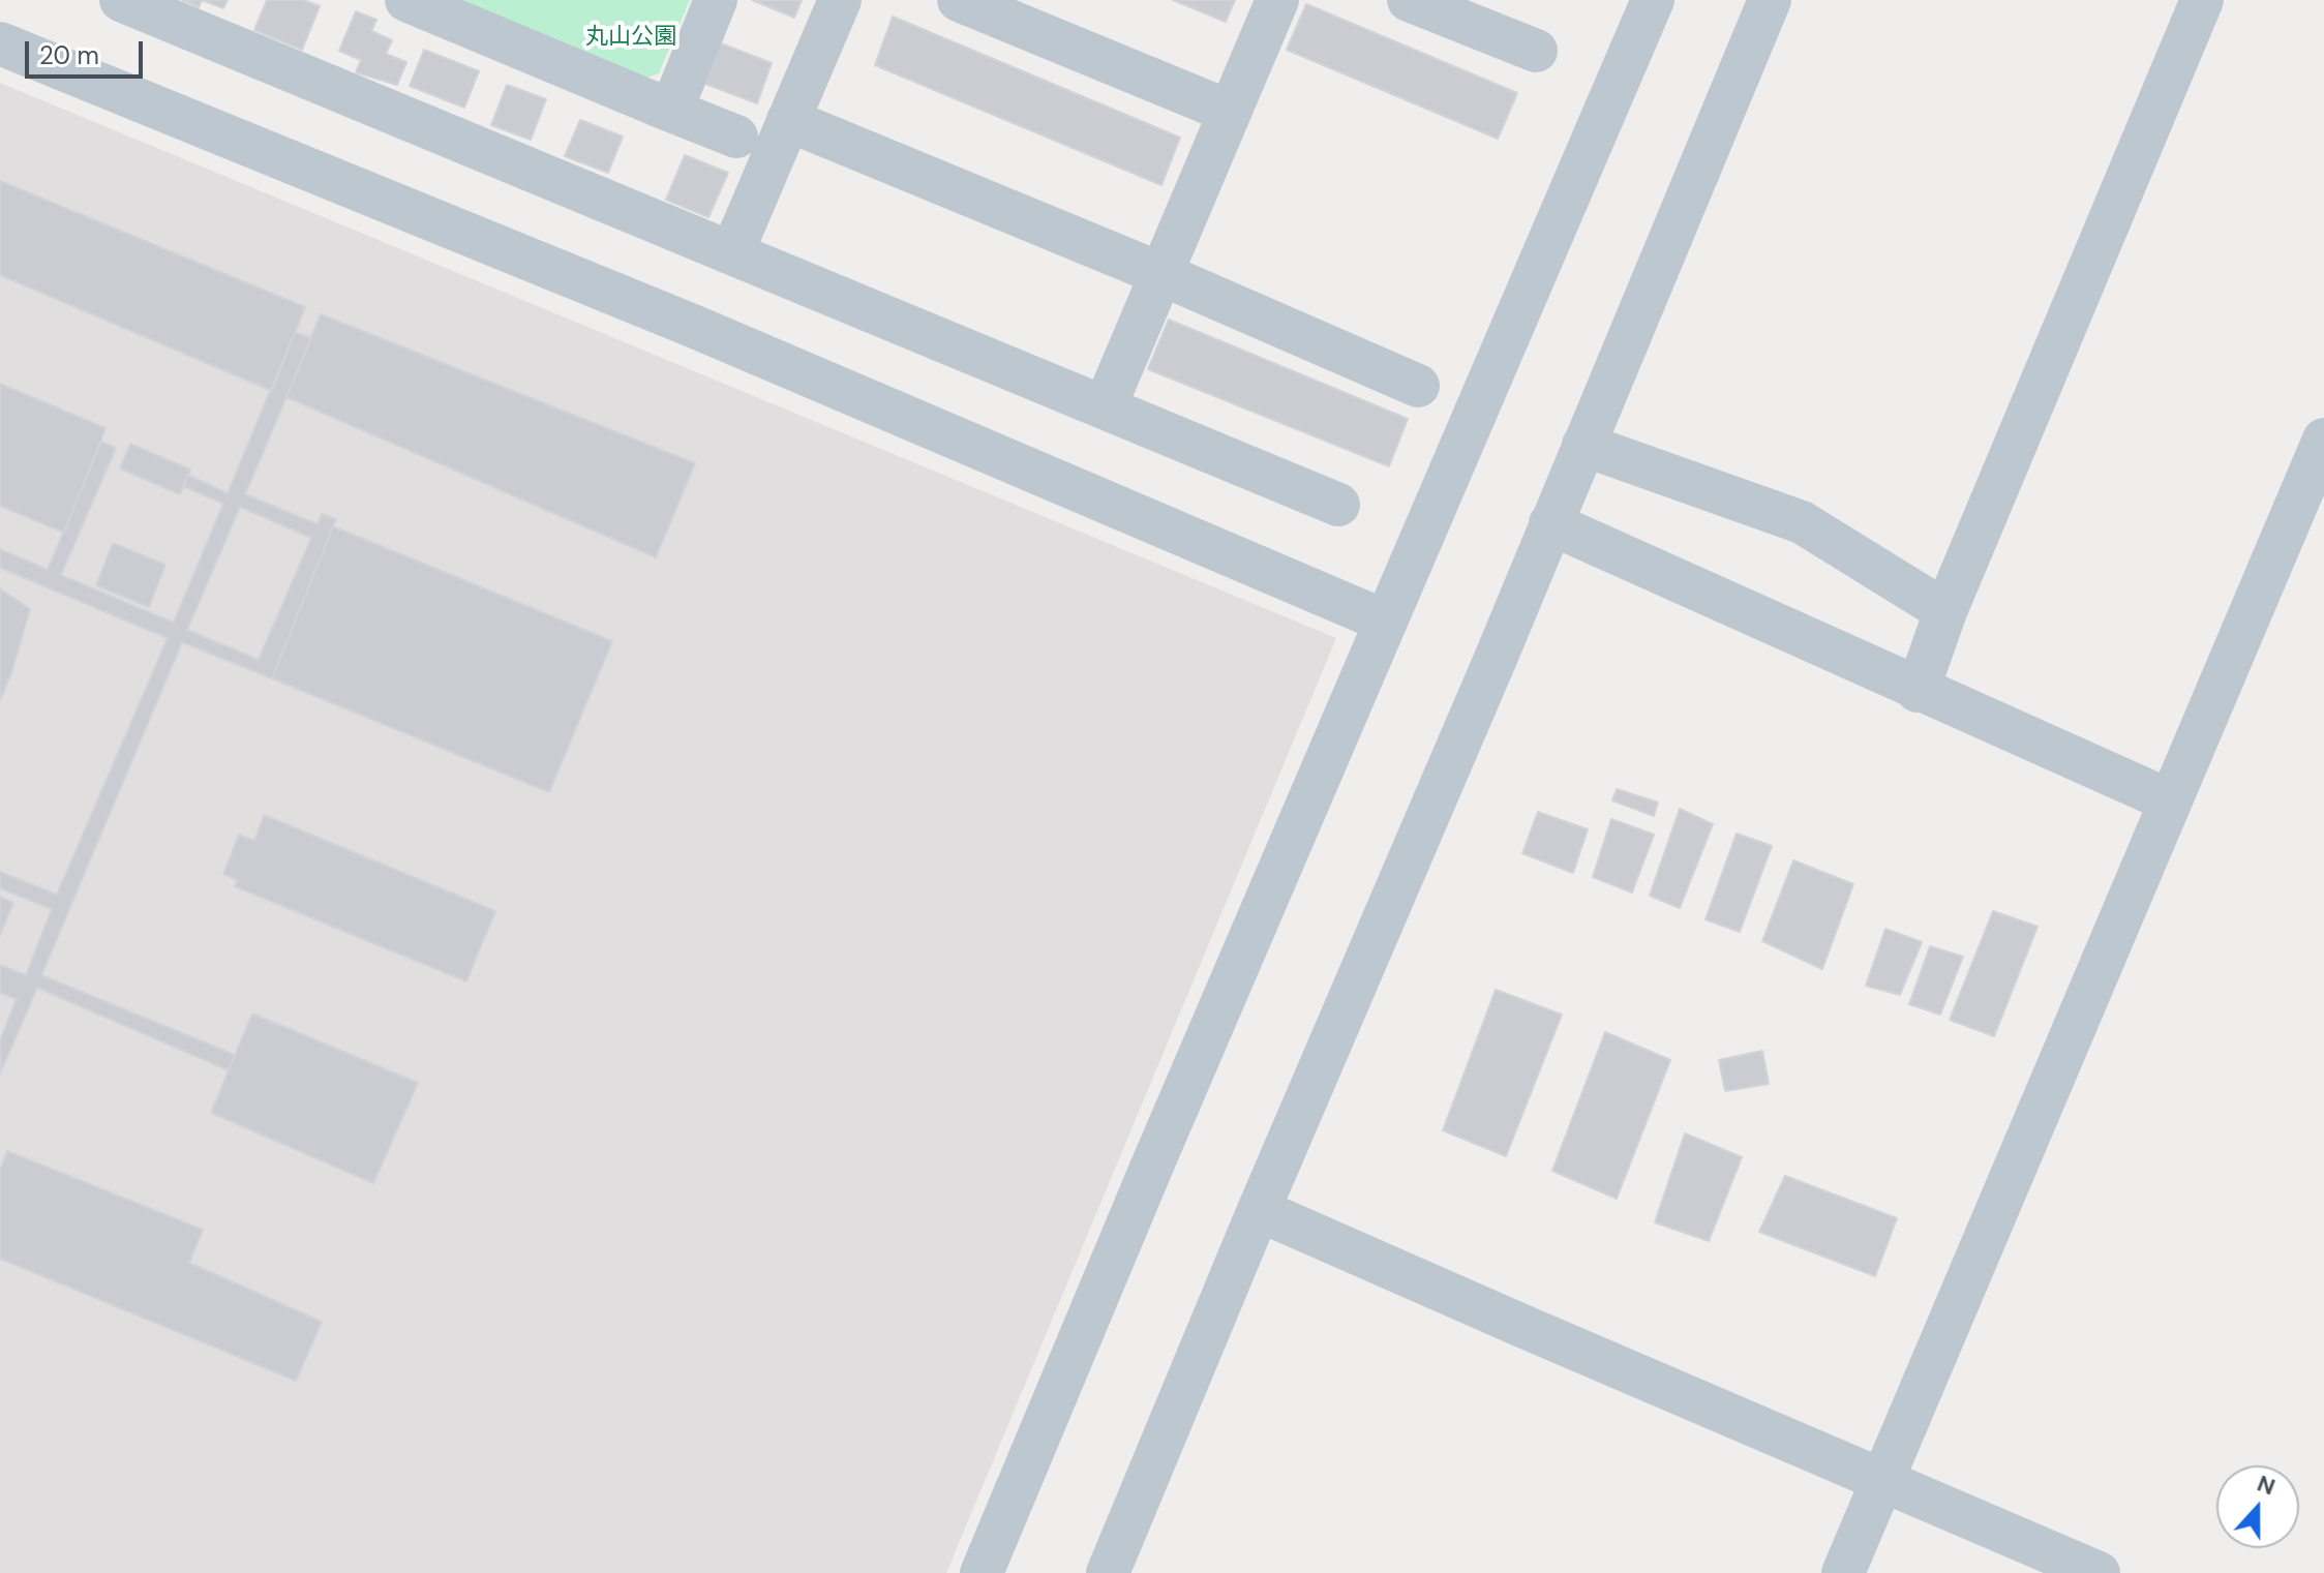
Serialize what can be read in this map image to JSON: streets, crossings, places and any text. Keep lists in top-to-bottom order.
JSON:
{
  "parks": ["丸山公園"],
  "scale_bar": "20 m",
  "north": "top"
}
